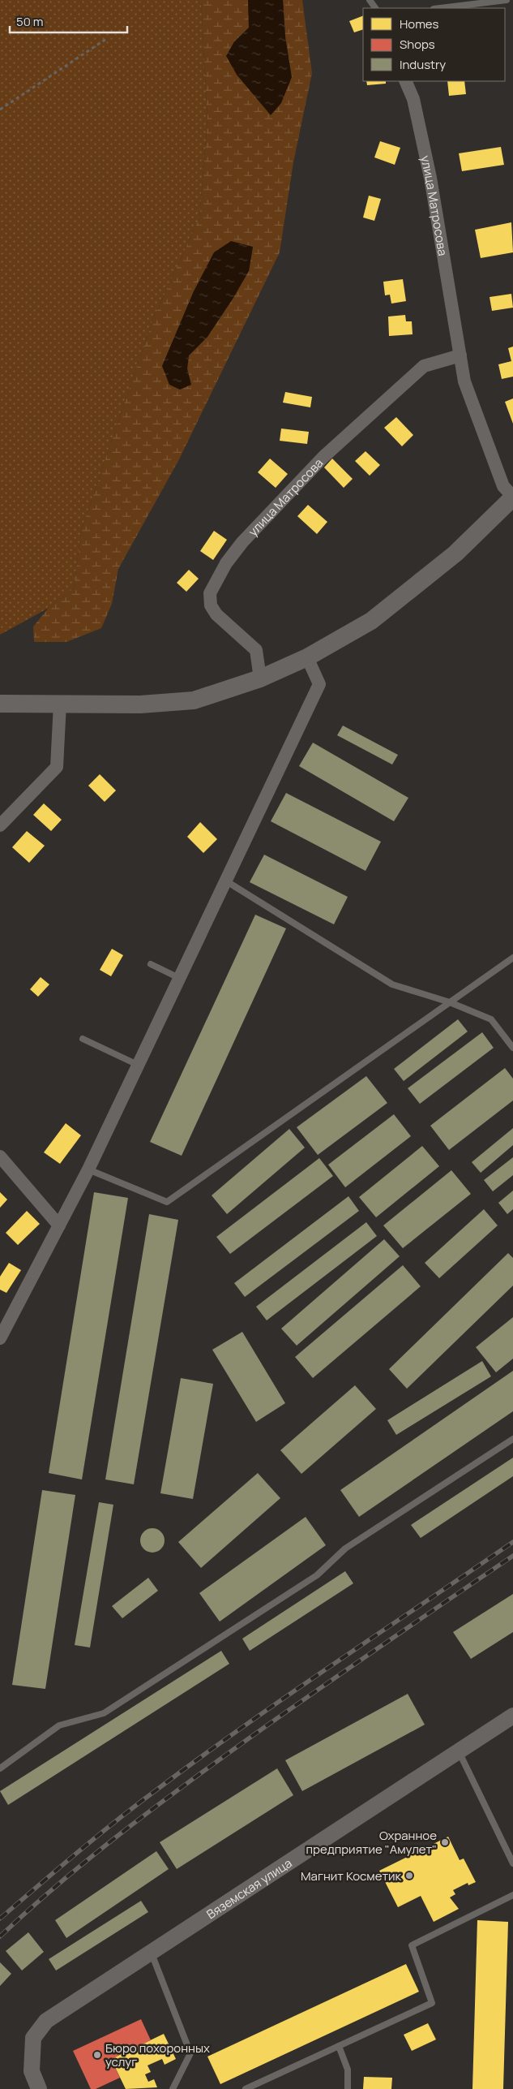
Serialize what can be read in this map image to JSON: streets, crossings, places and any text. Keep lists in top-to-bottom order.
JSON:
{
  "streets": {
    "street": ["улица Матросова", "Вяземская улица"]
  },
  "places": ["Охранное предприятие \"Амулет\"", "Магнит Косметик", "Бюро похоронных услуг"],
  "legend": ["Homes", "Shops", "Industry"],
  "scale_bar": "50 m"
}
